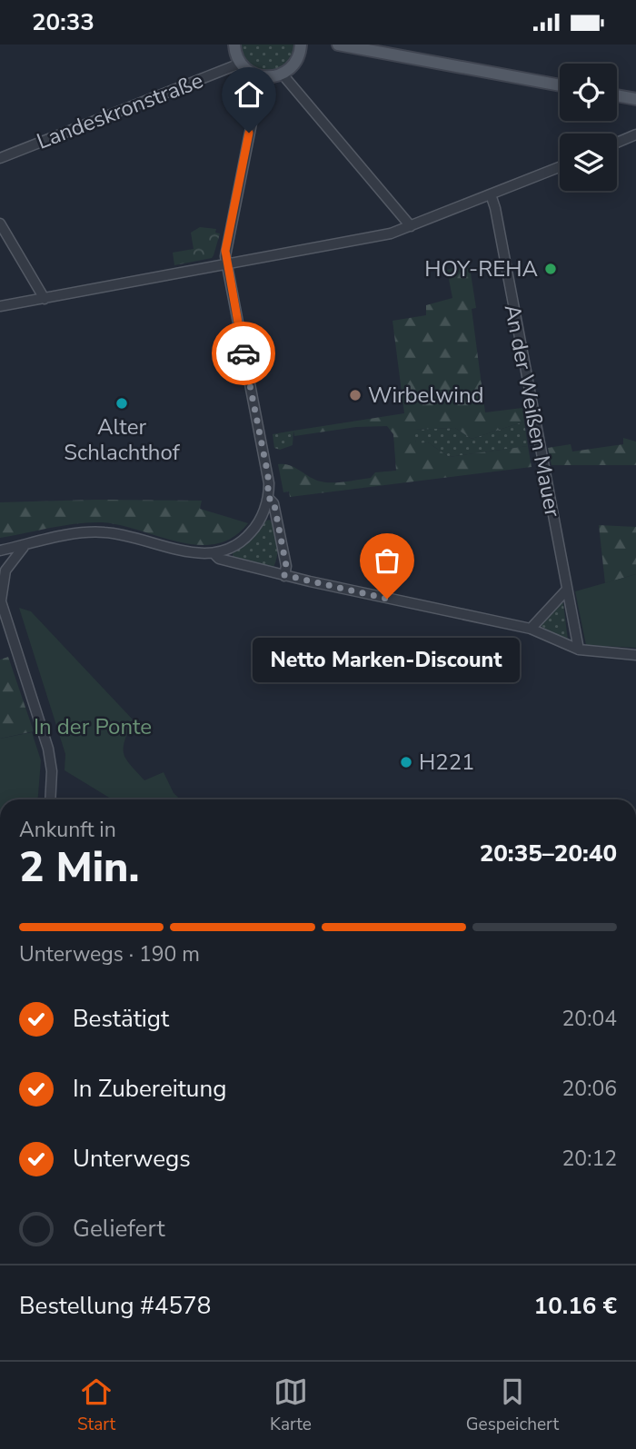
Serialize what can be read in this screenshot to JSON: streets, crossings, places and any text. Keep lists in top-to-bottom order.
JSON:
{
  "streets": {
    "street": ["Landeskronstraße", "An der Weißen Mauer"]
  },
  "parks": ["In der Ponte"],
  "places": [
    "HOY-REHA",
    "Wirbelwind",
    "Alter Schlachthof",
    "Netto Marken-Discount",
    "H221"
  ],
  "page": {
    "status": "20:33",
    "bubble": "Netto Marken-Discount",
    "heading": ["2 Min.", "Ankunft in", "20:35–20:40"],
    "panel": ["Bestellung #4578", "10.16 €"],
    "bar": "Unterwegs · 190 m",
    "list": [
      ["Bestätigt", "20:04"],
      ["In Zubereitung", "20:06"],
      ["Unterwegs", "20:12"],
      "Geliefert"
    ],
    "tabs": ["Start", "Karte", "Gespeichert"]
  }
}
